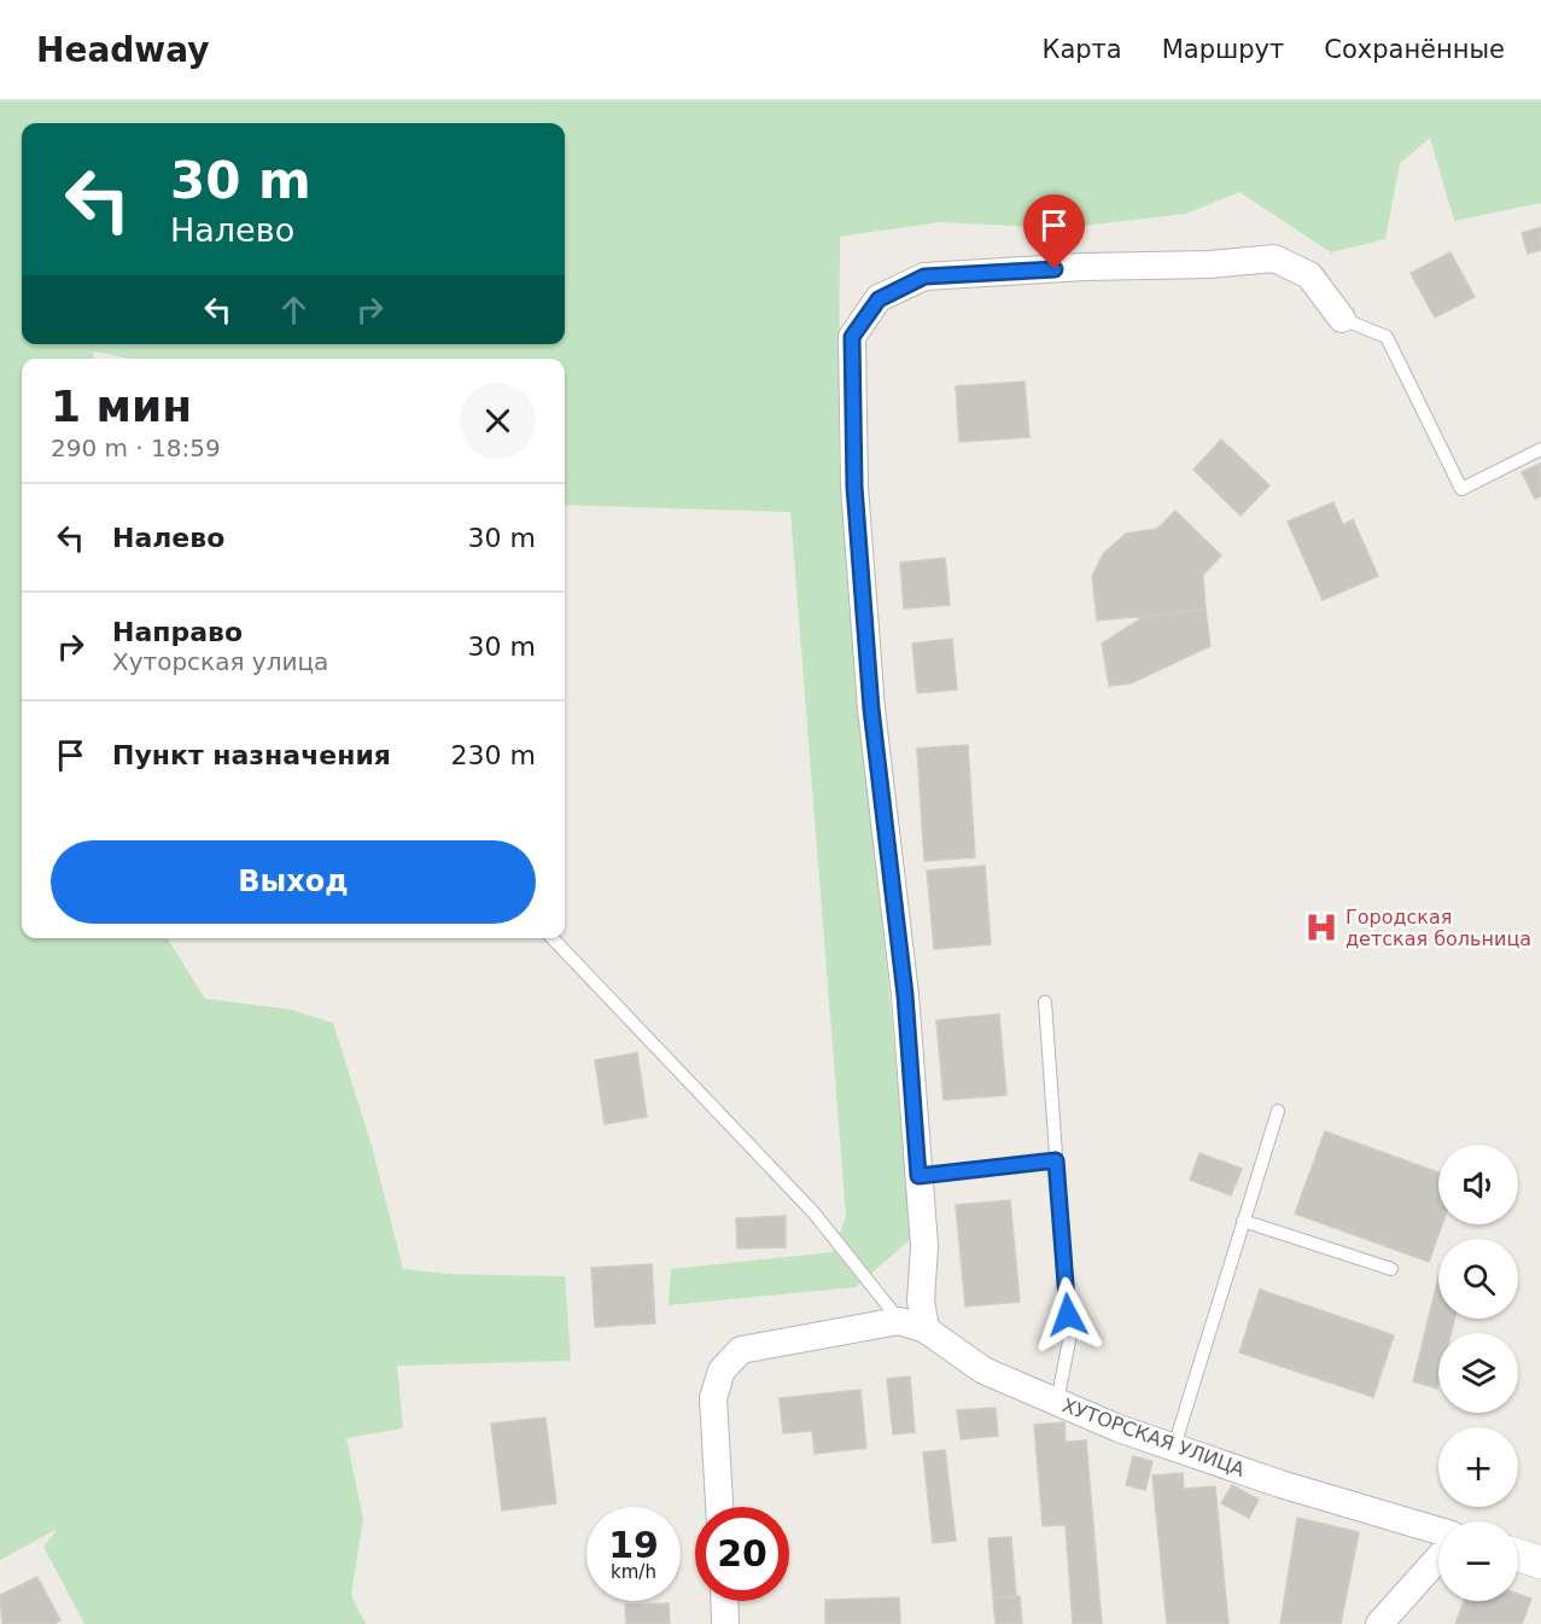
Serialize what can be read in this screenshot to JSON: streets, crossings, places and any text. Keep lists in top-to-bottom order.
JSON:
{
  "streets": {
    "street": ["ХУТОРСКАЯ УЛИЦА"]
  },
  "places": {
    "hospital": ["Городская детская больница"]
  },
  "page": {
    "header": "Headway",
    "nav": ["Карта", "Маршрут", "Сохранённые"],
    "turn": ["30 m", "Налево"],
    "heading": ["1 мин", "290 m · 18:59"],
    "list": [
      {
        "name": "Налево",
        "value": "30 m"
      },
      {
        "name": "Направо",
        "note": "Хуторская улица",
        "value": "30 m"
      },
      {
        "name": "Пункт назначения",
        "value": "230 m"
      }
    ],
    "buttons": "Выход",
    "map_buttons": ["+", "−"],
    "speed": "19 km/h",
    "limit": "20"
  }
}
